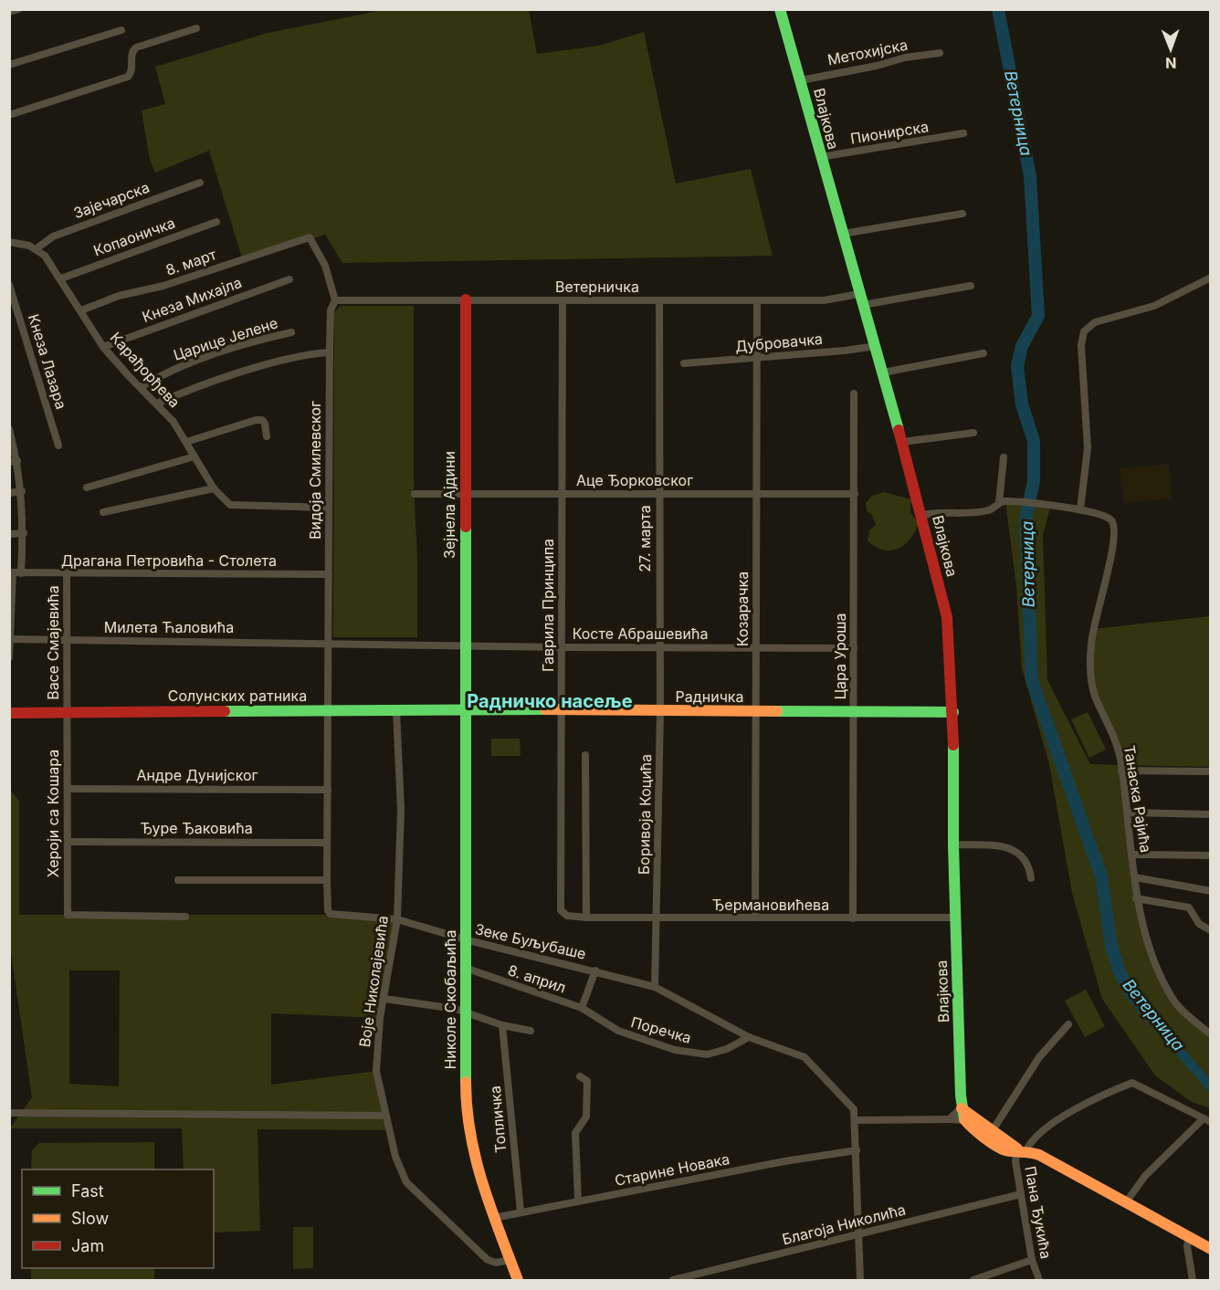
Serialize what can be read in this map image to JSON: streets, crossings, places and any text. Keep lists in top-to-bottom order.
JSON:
{
  "streets": {
    "street": [
      "Метохијска",
      "Влајкова",
      "Пионирска",
      "Зајечарска",
      "Копаоничка",
      "8. март",
      "Ветерничка",
      "Кнеза Михајла",
      "Царице Јелене",
      "Дубровачка",
      "Кнеза Лазара",
      "Карађорђева",
      "Видоја Смилевског",
      "Аце Ђорковског",
      "Зејнела Ајдини",
      "27. марта",
      "Драгана Петровића - Столета",
      "Гаврила Принципа",
      "Козарачка",
      "Милета Ћаловића",
      "Косте Абрашевића",
      "Васе Смајевића",
      "Цара Уроша",
      "Солунских ратника",
      "Радничка",
      "Андре Дунијског",
      "Танаска Рајића",
      "Хероји са Кошара",
      "Боривоја Коцића",
      "Ђуре Ђаковића",
      "Ђермановићева",
      "Зеке Буљубаше",
      "8. април",
      "Воје Николајевића",
      "Николе Скобаљића",
      "Поречка",
      "Топличка",
      "Старине Новака",
      "Пана Ђукића",
      "Благоја Николића"
    ]
  },
  "crossings": [
    ["Метохијска", "Влајкова"],
    ["Влајкова", "Пионирска"],
    ["Влајкова", "Ветерничка"],
    ["Влајкова", "Дубровачка"],
    ["Влајкова", "Радничка"],
    ["Влајкова", "Ђермановићева"],
    ["Зајечарска", "Карађорђева"],
    ["Копаоничка", "Карађорђева"],
    ["8. март", "Ветерничка"],
    ["8. март", "Карађорђева"],
    ["8. март", "Видоја Смилевског"],
    ["Ветерничка", "Видоја Смилевског"],
    ["Ветерничка", "Зејнела Ајдини"],
    ["Ветерничка", "27. марта"],
    ["Ветерничка", "Гаврила Принципа"],
    ["Ветерничка", "Козарачка"],
    ["Кнеза Михајла", "Карађорђева"],
    ["Царице Јелене", "Карађорђева"],
    ["Дубровачка", "Козарачка"],
    ["Карађорђева", "Видоја Смилевског"],
    ["Видоја Смилевског", "Драгана Петровића - Столета"],
    ["Видоја Смилевског", "Милета Ћаловића"],
    ["Видоја Смилевског", "Косте Абрашевића"],
    ["Видоја Смилевског", "Солунских ратника"],
    ["Аце Ђорковског", "Зејнела Ајдини"],
    ["Аце Ђорковског", "27. марта"],
    ["Аце Ђорковског", "Гаврила Принципа"],
    ["Аце Ђорковског", "Козарачка"],
    ["Аце Ђорковског", "Цара Уроша"],
    ["Зејнела Ајдини", "Косте Абрашевића"],
    ["Зејнела Ајдини", "Солунских ратника"],
    ["Зејнела Ајдини", "Радничка"],
    ["Зејнела Ајдини", "Николе Скобаљића"],
    ["27. марта", "Косте Абрашевића"],
    ["27. марта", "Радничка"],
    ["27. марта", "Боривоја Коцића"],
    ["Драгана Петровића - Столета", "Васе Смајевића"],
    ["Гаврила Принципа", "Косте Абрашевића"],
    ["Гаврила Принципа", "Радничка"],
    ["Гаврила Принципа", "Ђермановићева"],
    ["Козарачка", "Косте Абрашевића"],
    ["Козарачка", "Радничка"],
    ["Козарачка", "Ђермановићева"],
    ["Милета Ћаловића", "Косте Абрашевића"],
    ["Милета Ћаловића", "Васе Смајевића"],
    ["Косте Абрашевића", "Цара Уроша"],
    ["Васе Смајевића", "Солунских ратника"],
    ["Васе Смајевића", "Хероји са Кошара"],
    ["Цара Уроша", "Радничка"],
    ["Цара Уроша", "Ђермановићева"],
    ["Солунских ратника", "Радничка"],
    ["Солунских ратника", "Хероји са Кошара"],
    ["Солунских ратника", "Воје Николајевића"],
    ["Солунских ратника", "Николе Скобаљића"],
    ["Радничка", "Боривоја Коцића"],
    ["Радничка", "Николе Скобаљића"],
    ["Андре Дунијског", "Хероји са Кошара"],
    ["Хероји са Кошара", "Ђуре Ђаковића"],
    ["Боривоја Коцића", "Ђермановићева"],
    ["Зеке Буљубаше", "8. април"],
    ["Зеке Буљубаше", "Воје Николајевића"],
    ["Зеке Буљубаше", "Николе Скобаљића"],
    ["Зеке Буљубаше", "Поречка"],
    ["8. април", "Николе Скобаљића"],
    ["8. април", "Поречка"],
    ["Воје Николајевића", "Николе Скобаљића"],
    ["Николе Скобаљића", "Старине Новака"],
    ["Топличка", "Старине Новака"],
    ["Пана Ђукића", "Благоја Николића"]
  ],
  "districts": ["Радничко насеље"],
  "water": ["Ветерница"],
  "legend": ["Fast", "Slow", "Jam"],
  "north": "bottom"
}
